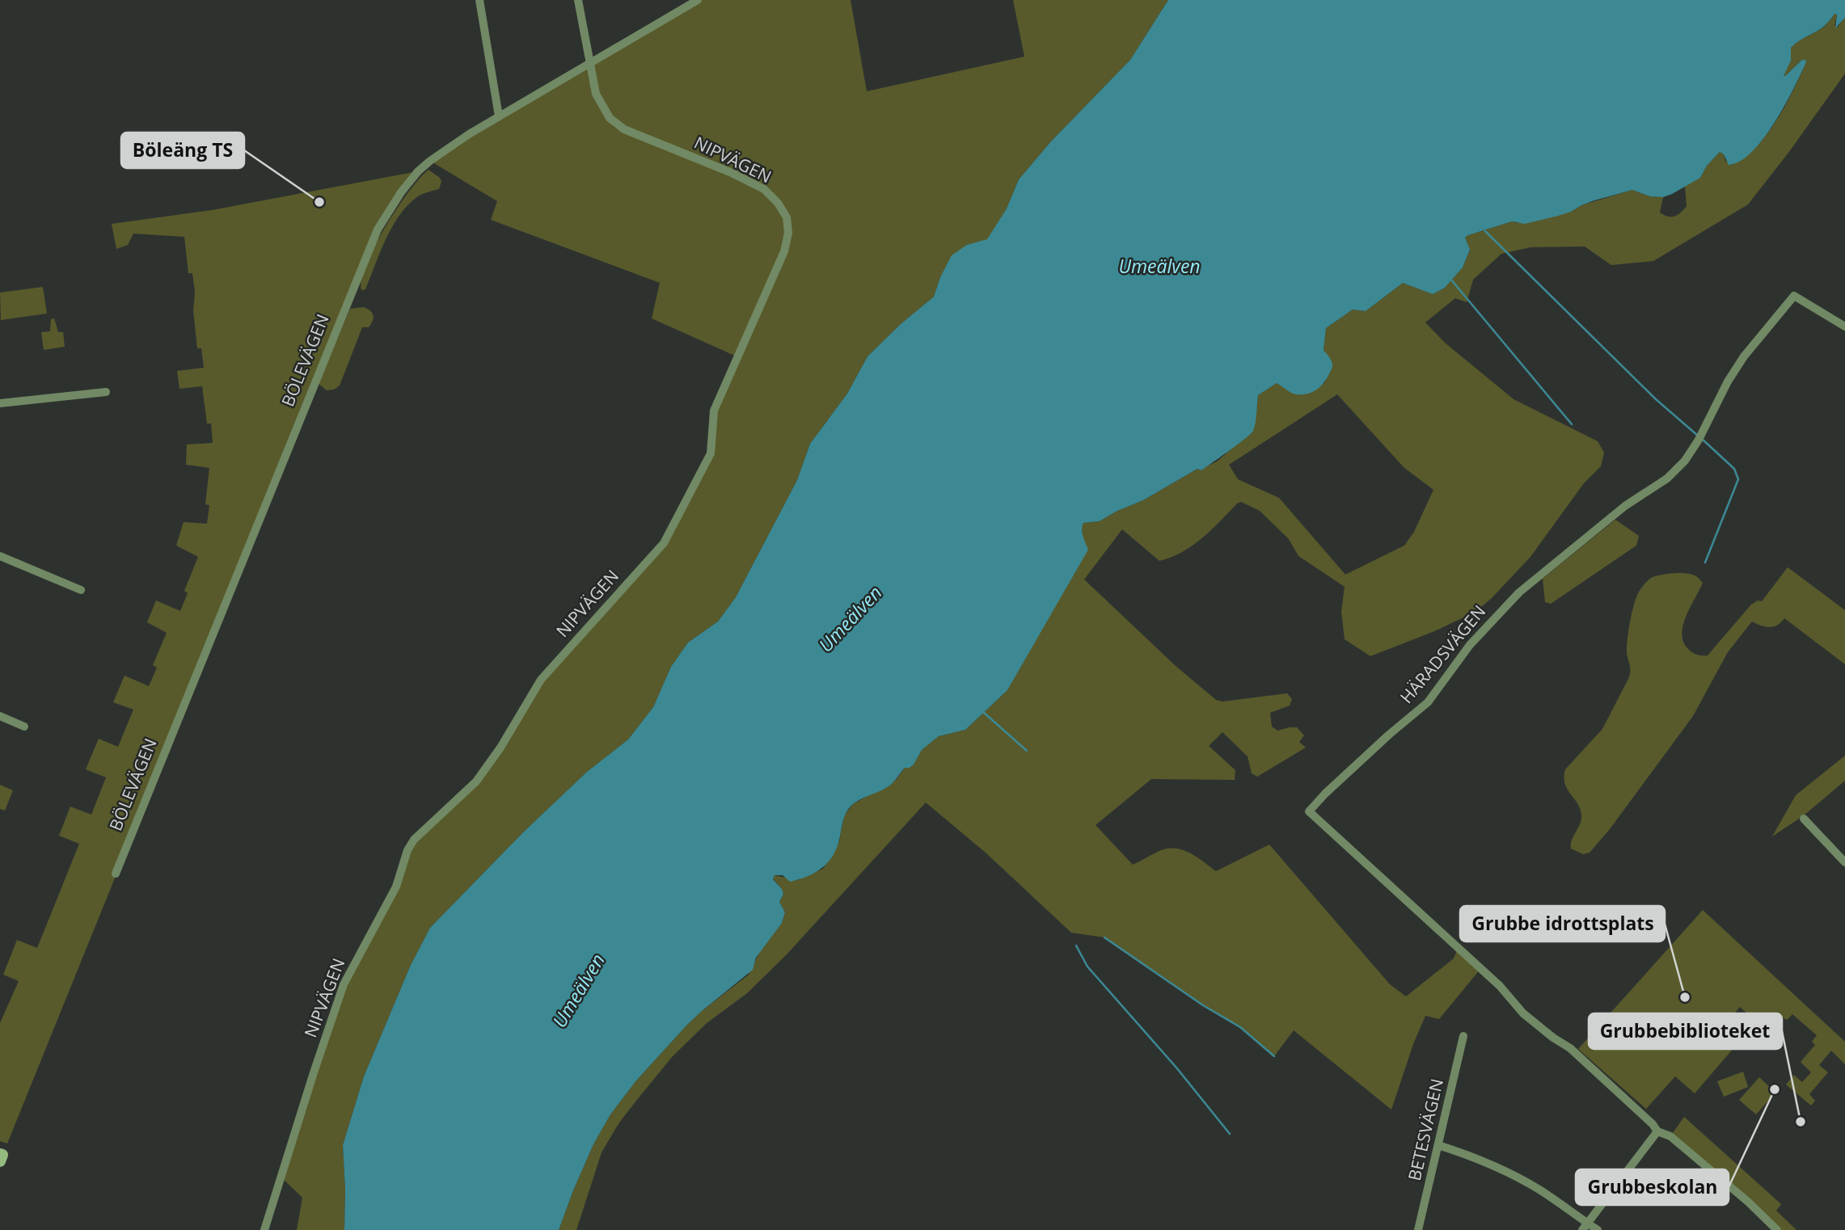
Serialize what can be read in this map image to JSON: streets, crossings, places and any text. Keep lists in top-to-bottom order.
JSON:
{
  "streets": {
    "street": [
      "NIPVÄGEN",
      "BÖLEVÄGEN",
      "HÄRADSVÄGEN",
      "BETESVÄGEN"
    ]
  },
  "crossings": [
    ["NIPVÄGEN", "BÖLEVÄGEN"]
  ],
  "water": ["Umeälven"],
  "places": [
    "Böleäng TS",
    "Grubbe idrottsplats",
    "Grubbeskolan",
    "Grubbebiblioteket"
  ]
}
